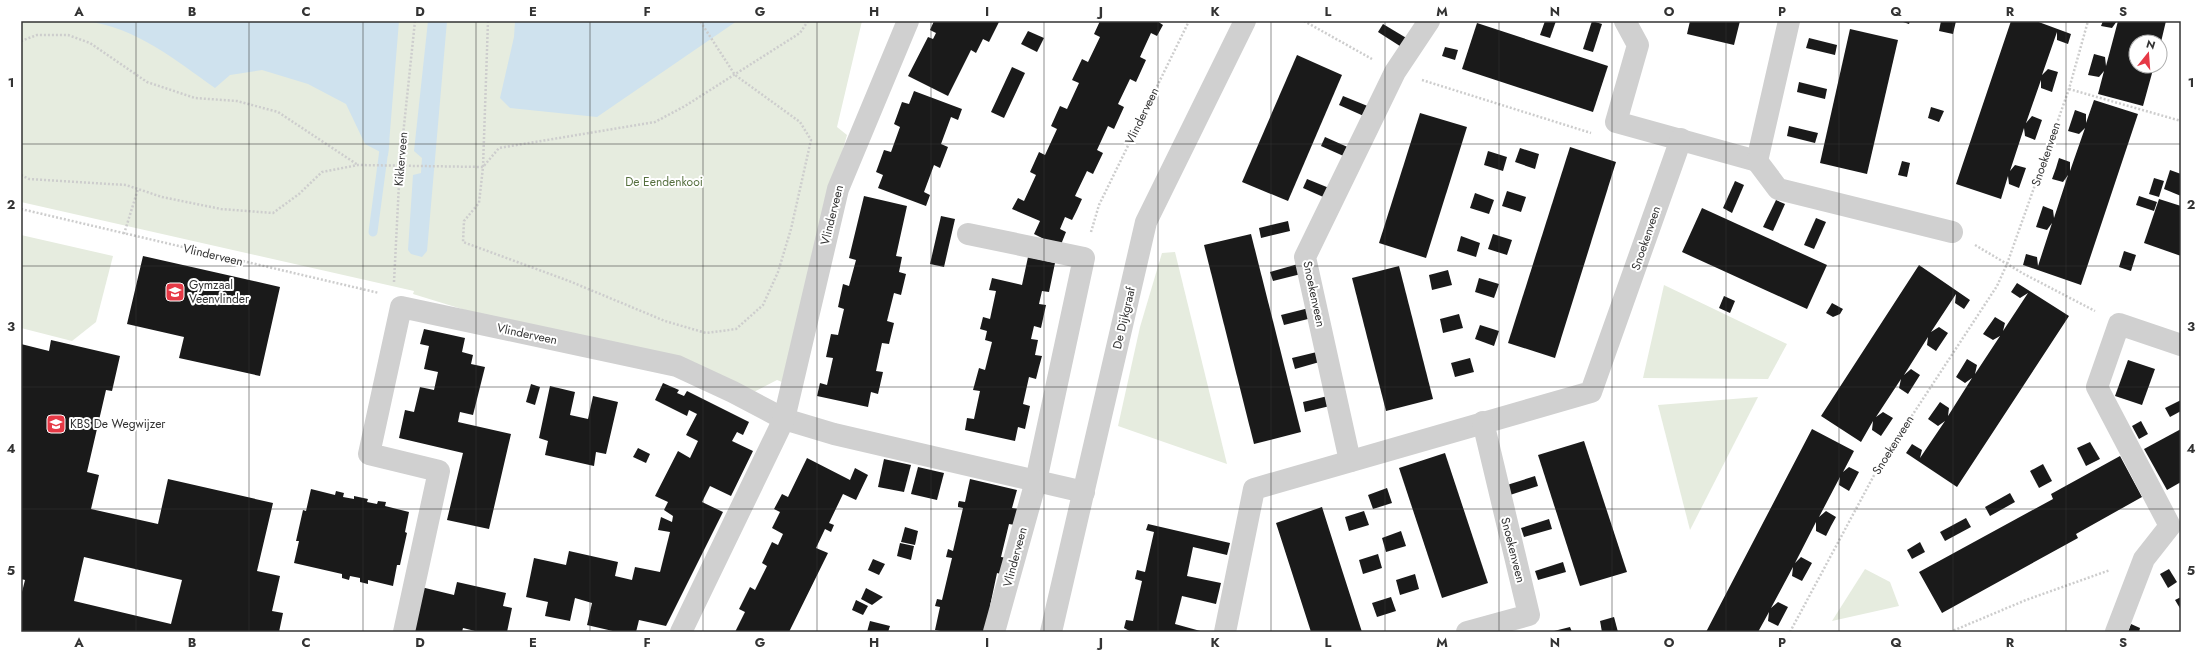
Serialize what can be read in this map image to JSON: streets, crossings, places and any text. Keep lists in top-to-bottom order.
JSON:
{
  "streets": {
    "street": ["Vlinderveen", "Snoekenveen", "De Dijkgraaf"],
    "path": ["Kikkerveen"]
  },
  "crossings": [
    ["Vlinderveen", "Kikkerveen"],
    ["Vlinderveen", "De Dijkgraaf"]
  ],
  "parks": ["De Eendenkooi"],
  "places": {
    "school or university": ["Gymzaal Veenvlinder", "KBS De Wegwijzer"]
  },
  "north": "top",
  "grid": {
    "columns": [
      "A",
      "B",
      "C",
      "D",
      "E",
      "F",
      "G",
      "H",
      "I",
      "J",
      "K",
      "L",
      "M",
      "N",
      "O",
      "P",
      "Q",
      "R",
      "S"
    ],
    "rows": [
      "1",
      "2",
      "3",
      "4",
      "5"
    ]
  }
}
